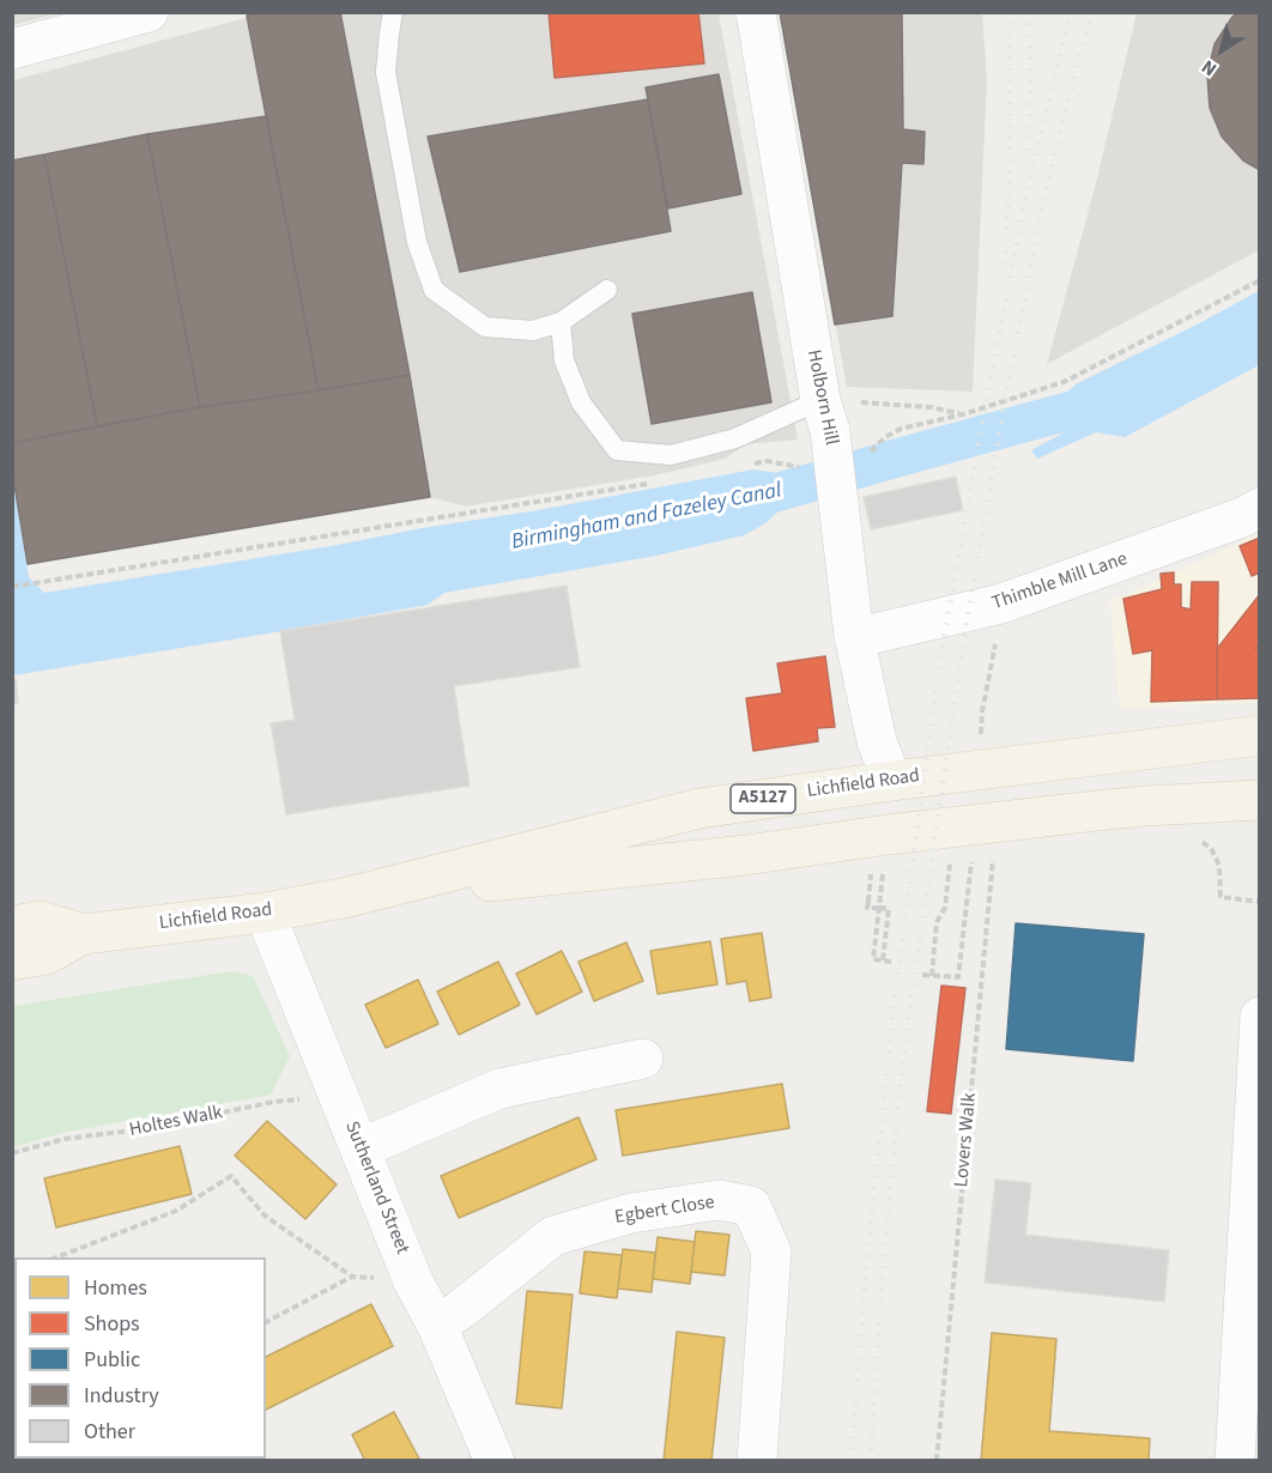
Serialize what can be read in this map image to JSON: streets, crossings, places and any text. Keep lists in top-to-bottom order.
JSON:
{
  "streets": {
    "main road": ["Lichfield Road", "A5127"],
    "street": [
      "Holborn Hill",
      "Thimble Mill Lane",
      "Sutherland Street",
      "Egbert Close"
    ],
    "path": ["Holtes Walk", "Lovers Walk"]
  },
  "crossings": [
    ["Holborn Hill", "Thimble Mill Lane"],
    ["Holborn Hill", "Lichfield Road"],
    ["Lichfield Road", "Lovers Walk"],
    ["Lichfield Road", "Sutherland Street"],
    ["Holtes Walk", "Sutherland Street"],
    ["Sutherland Street", "Egbert Close"]
  ],
  "water": ["Birmingham and Fazeley Canal"],
  "legend": [
    "Homes",
    "Shops",
    "Public",
    "Industry",
    "Other"
  ],
  "north": "bottom left"
}
